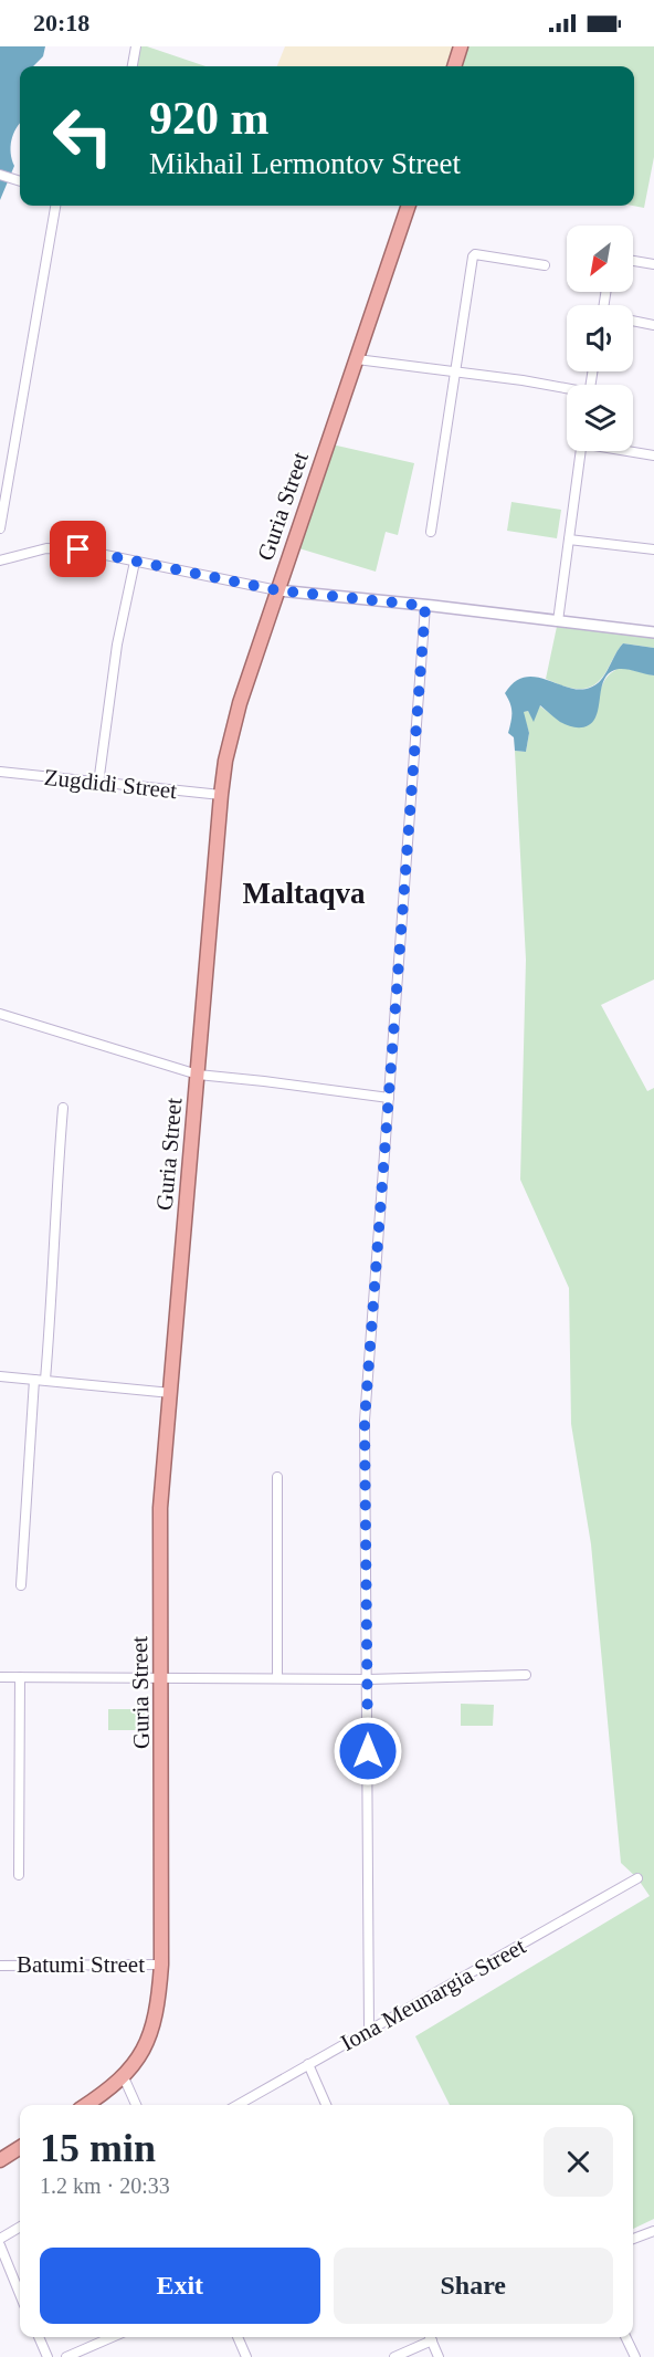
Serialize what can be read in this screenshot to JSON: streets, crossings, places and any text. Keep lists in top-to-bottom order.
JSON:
{
  "streets": {
    "highway": ["Guria Street"],
    "street": ["Zugdidi Street", "Batumi Street", "Iona Meunargia Street"]
  },
  "crossings": [
    ["Guria Street", "Zugdidi Street"],
    ["Guria Street", "Batumi Street"]
  ],
  "districts": ["Maltaqva"],
  "north": "bottom left",
  "page": {
    "status": "20:18",
    "turn": ["920 m", "Mikhail Lermontov Street"],
    "heading": ["15 min", "1.2 km · 20:33"],
    "buttons": ["Exit", "Share"]
  }
}
